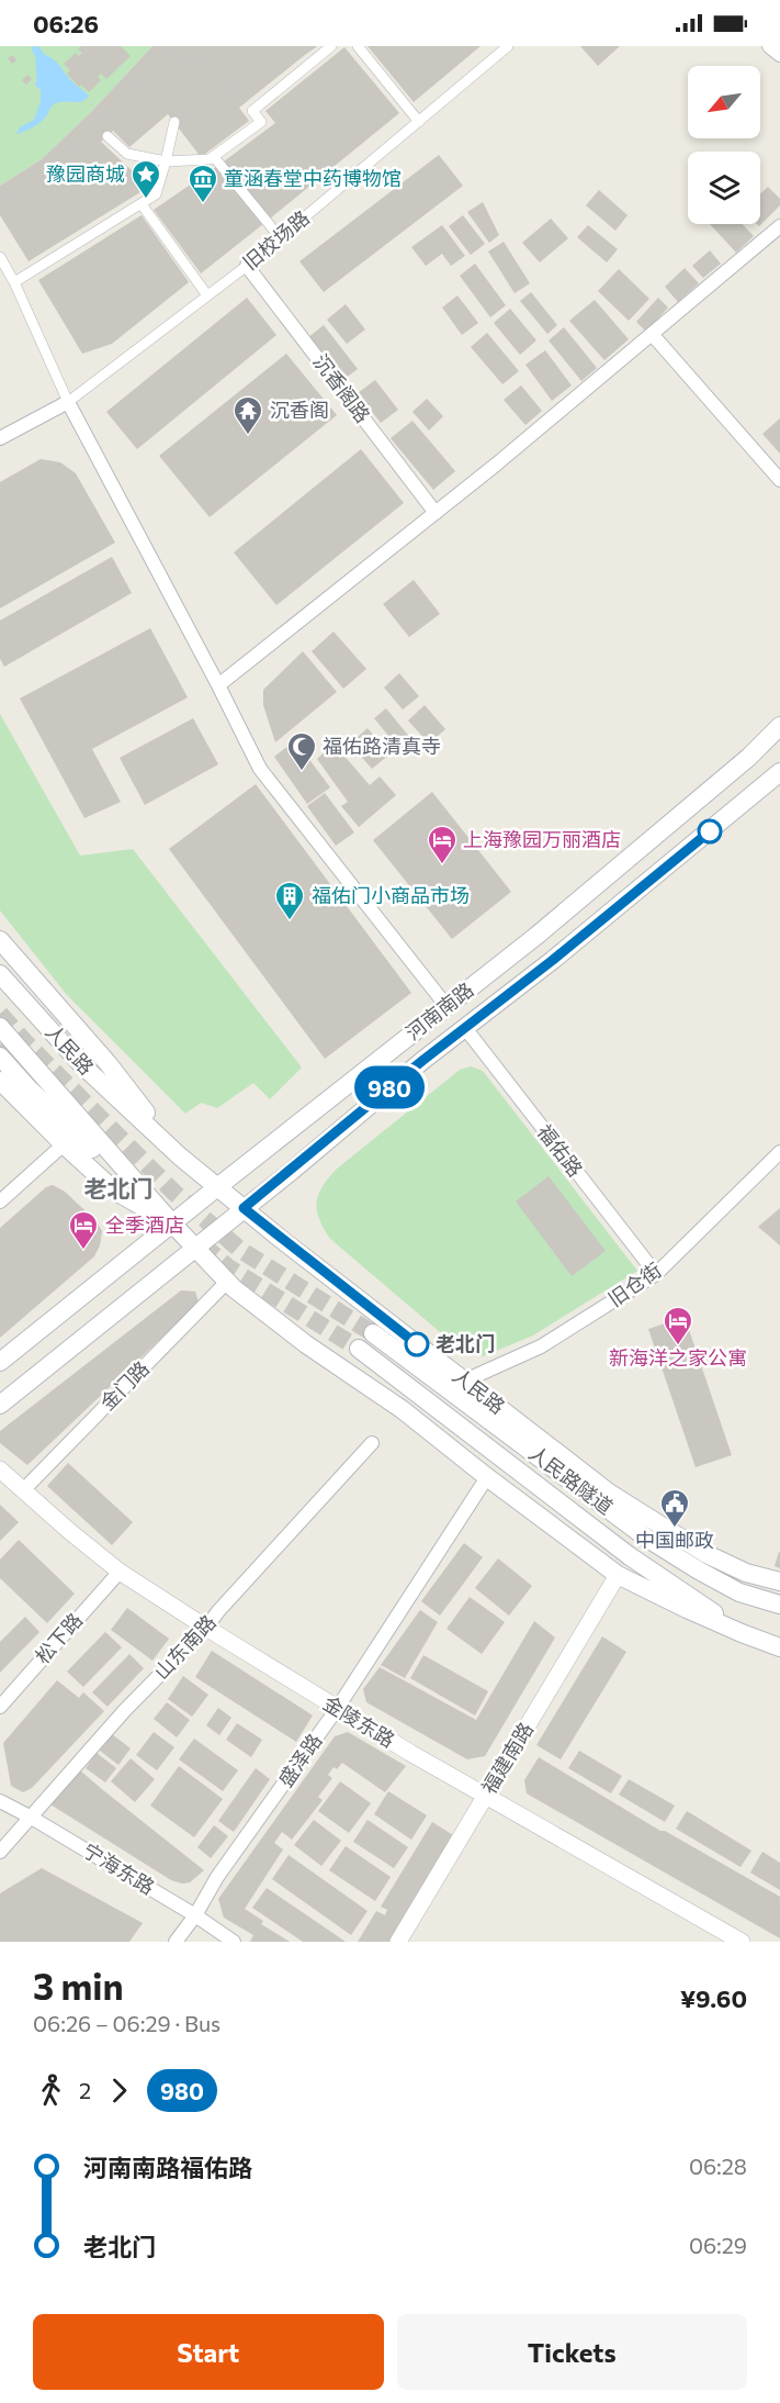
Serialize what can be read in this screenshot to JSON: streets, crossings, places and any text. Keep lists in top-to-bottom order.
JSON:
{
  "streets": {
    "main road": ["河南南路", "人民路", "人民路隧道"],
    "street": [
      "旧校场路",
      "沉香阁路",
      "福佑路",
      "旧仓街",
      "金门路",
      "松下路",
      "山东南路",
      "金陵东路",
      "福建南路",
      "盛泽路",
      "宁海东路"
    ]
  },
  "crossings": [
    ["旧校场路", "沉香阁路"],
    ["河南南路", "人民路"],
    ["河南南路", "福佑路"],
    ["人民路", "旧仓街"],
    ["人民路", "金门路"],
    ["人民路", "人民路隧道"],
    ["人民路", "福建南路"],
    ["人民路", "盛泽路"],
    ["福佑路", "旧仓街"],
    ["金门路", "金陵东路"],
    ["松下路", "金陵东路"],
    ["山东南路", "金陵东路"],
    ["山东南路", "宁海东路"],
    ["金陵东路", "福建南路"],
    ["金陵东路", "盛泽路"],
    ["盛泽路", "宁海东路"]
  ],
  "districts": ["老北门"],
  "places": {
    "place": ["豫园商城"],
    "museum": ["童涵春堂中药博物馆"],
    "temple": ["沉香阁"],
    "mosque": ["福佑路清真寺"],
    "hotel": ["上海豫园万丽酒店", "全季酒店", "新海洋之家公寓"],
    "building": ["福佑门小商品市场"],
    "other": ["老北门"],
    "public building": ["中国邮政"]
  },
  "lines": ["bus line 980"],
  "north": "bottom left",
  "page": {
    "status": "06:26",
    "on_map": "980",
    "heading": ["3 min", "06:26 – 06:29 · Bus", "¥9.60"],
    "legs": ["2", "980"],
    "list": [
      {
        "name": "河南南路福佑路",
        "value": "06:28"
      },
      {
        "name": "老北门",
        "value": "06:29"
      }
    ],
    "buttons": ["Start", "Tickets"]
  }
}
